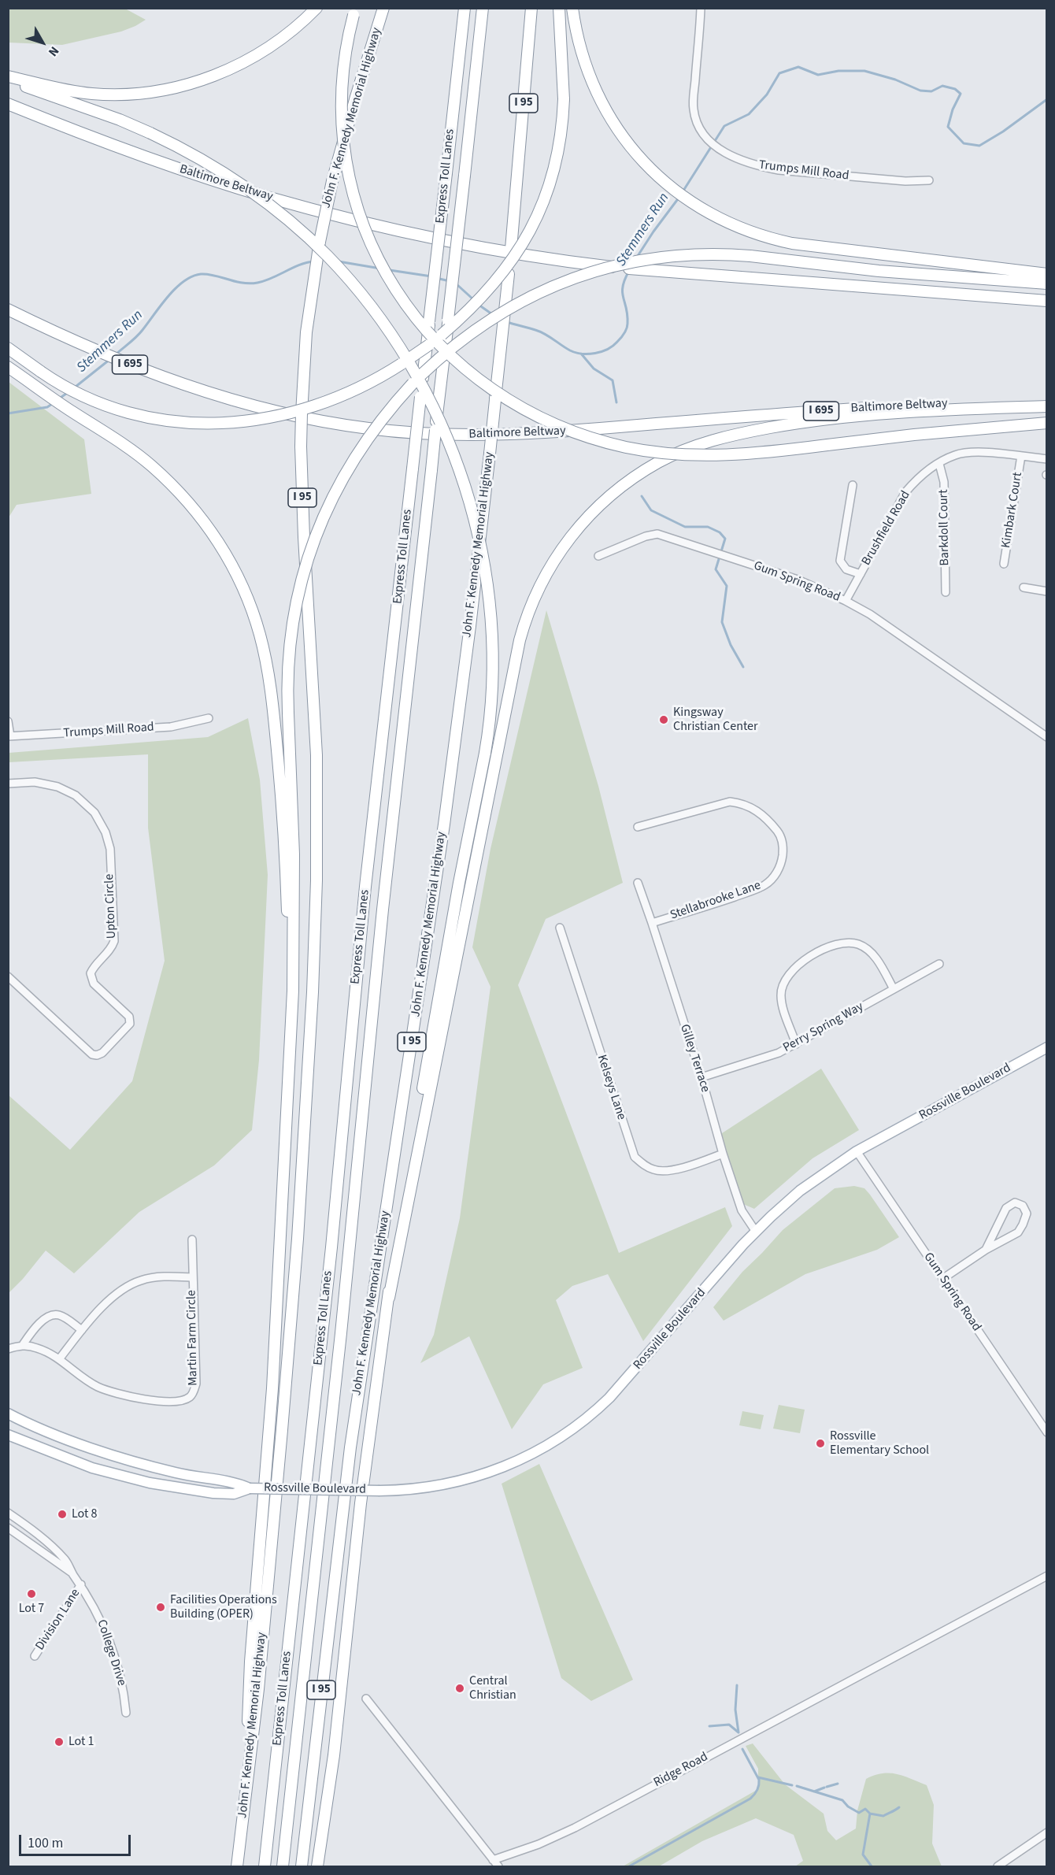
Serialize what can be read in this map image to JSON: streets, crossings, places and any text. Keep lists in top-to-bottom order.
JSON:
{
  "streets": {
    "highway": [
      "I 95",
      "John F. Kennedy Memorial Highway",
      "Express Toll Lanes",
      "Baltimore Beltway",
      "I 695"
    ],
    "main road": ["Rossville Boulevard"],
    "street": [
      "Trumps Mill Road",
      "Kimbark Court",
      "Barkdoll Court",
      "Brushfield Road",
      "Gum Spring Road",
      "Stellabrooke Lane",
      "Upton Circle",
      "Perry Spring Way",
      "Gilley Terrace",
      "Kelseys Lane",
      "Martin Farm Circle",
      "Division Lane",
      "College Drive",
      "Ridge Road"
    ]
  },
  "crossings": [
    ["Kimbark Court", "Brushfield Road"],
    ["Barkdoll Court", "Brushfield Road"],
    ["Brushfield Road", "Gum Spring Road"],
    ["Gum Spring Road", "Rossville Boulevard"],
    ["Stellabrooke Lane", "Gilley Terrace"],
    ["Perry Spring Way", "Gilley Terrace"],
    ["Gilley Terrace", "Kelseys Lane"],
    ["Gilley Terrace", "Rossville Boulevard"],
    ["Division Lane", "College Drive"]
  ],
  "water": ["Stemmers Run"],
  "places": [
    "Kingsway Christian Center",
    "Rossville Elementary School",
    "Lot 8",
    "Lot 7",
    "Facilities Operations Building (OPER)",
    "Central Christian",
    "Lot 1"
  ],
  "scale_bar": "100 m",
  "north": "bottom right"
}
